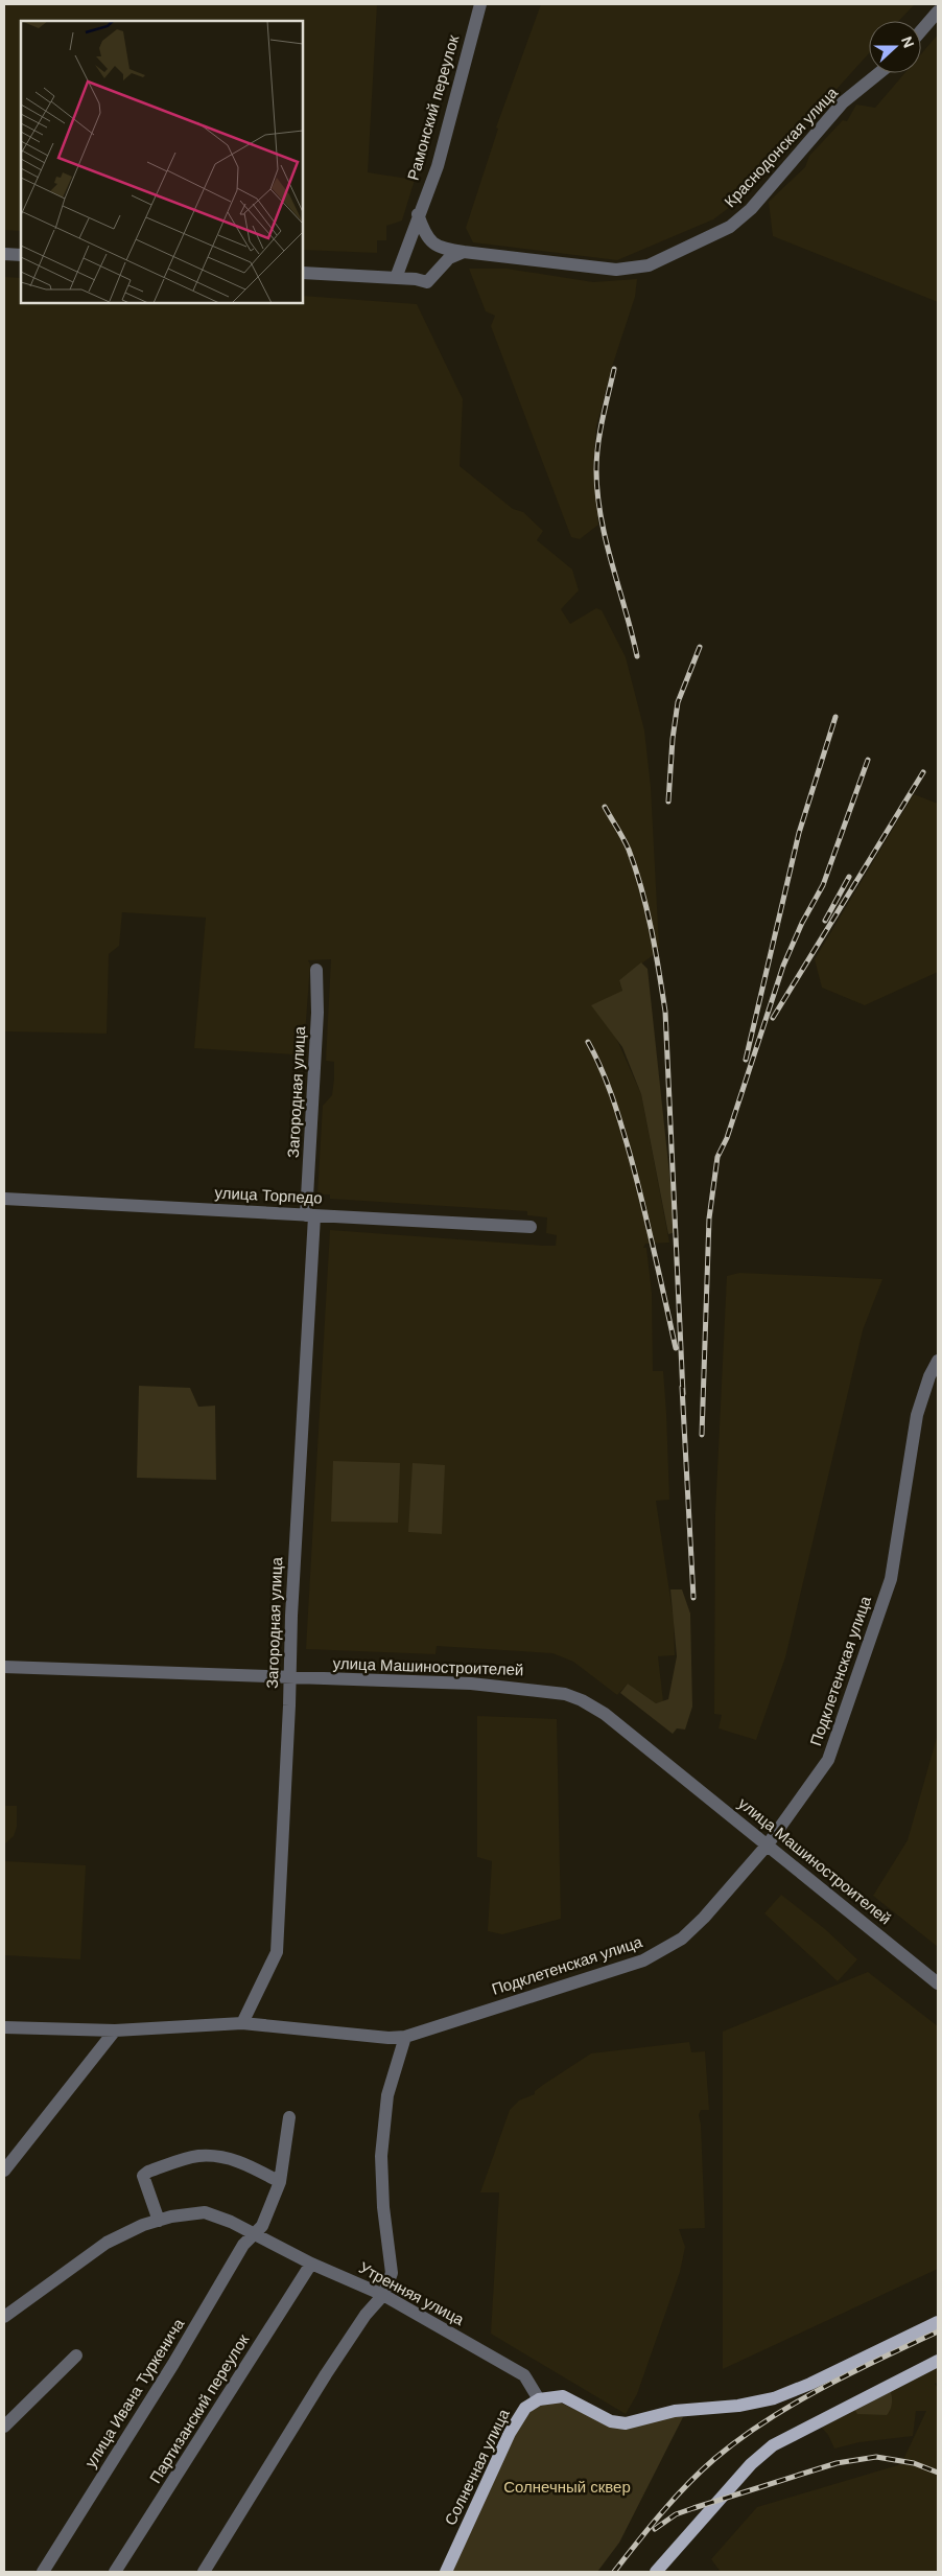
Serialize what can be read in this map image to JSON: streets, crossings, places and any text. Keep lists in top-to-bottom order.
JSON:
{
  "streets": {
    "main road": ["Солнечная улица"],
    "street": [
      "Рамонский переулок",
      "Краснодонская улица",
      "Загородная улица",
      "улица Торпедо",
      "улица Машиностроителей",
      "Подклетенская улица",
      "Утренняя улица",
      "улица Ивана Туркенича",
      "Партизанский переулок"
    ]
  },
  "crossings": [
    ["Рамонский переулок", "Краснодонская улица"],
    ["Загородная улица", "улица Торпедо"],
    ["Загородная улица", "улица Машиностроителей"],
    ["Загородная улица", "Подклетенская улица"],
    ["улица Машиностроителей", "Подклетенская улица"],
    ["Утренняя улица", "улица Ивана Туркенича"],
    ["Утренняя улица", "Партизанский переулок"],
    ["Утренняя улица", "Солнечная улица"]
  ],
  "parks": ["Солнечный сквер"],
  "north": "right"
}
